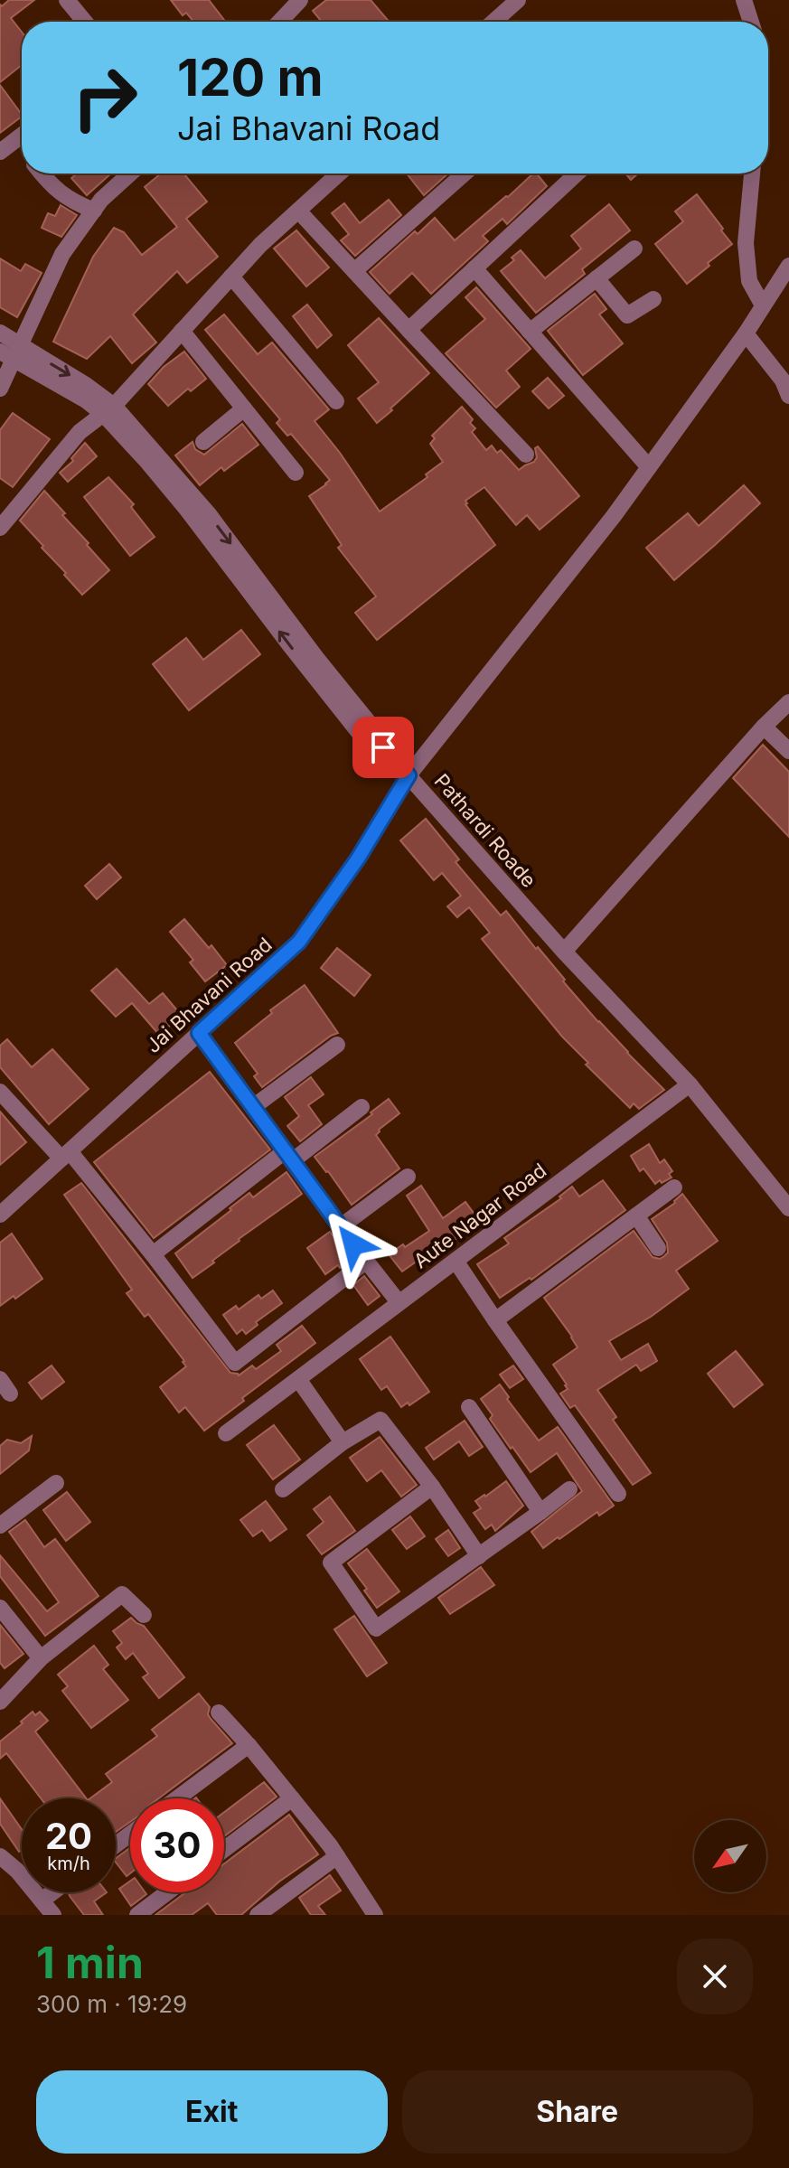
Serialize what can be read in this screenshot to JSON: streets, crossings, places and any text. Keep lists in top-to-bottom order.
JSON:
{
  "streets": {
    "street": ["Pathardi Roade", "Jai Bhavani Road", "Aute Nagar Road"]
  },
  "crossings": [
    ["Pathardi Roade", "Jai Bhavani Road"],
    ["Pathardi Roade", "Aute Nagar Road"]
  ],
  "north": "bottom left",
  "page": {
    "turn": ["120 m", "Jai Bhavani Road"],
    "speed": "20 km/h",
    "limit": "30",
    "heading": ["1 min", "300 m · 19:29"],
    "buttons": ["Exit", "Share"]
  }
}
